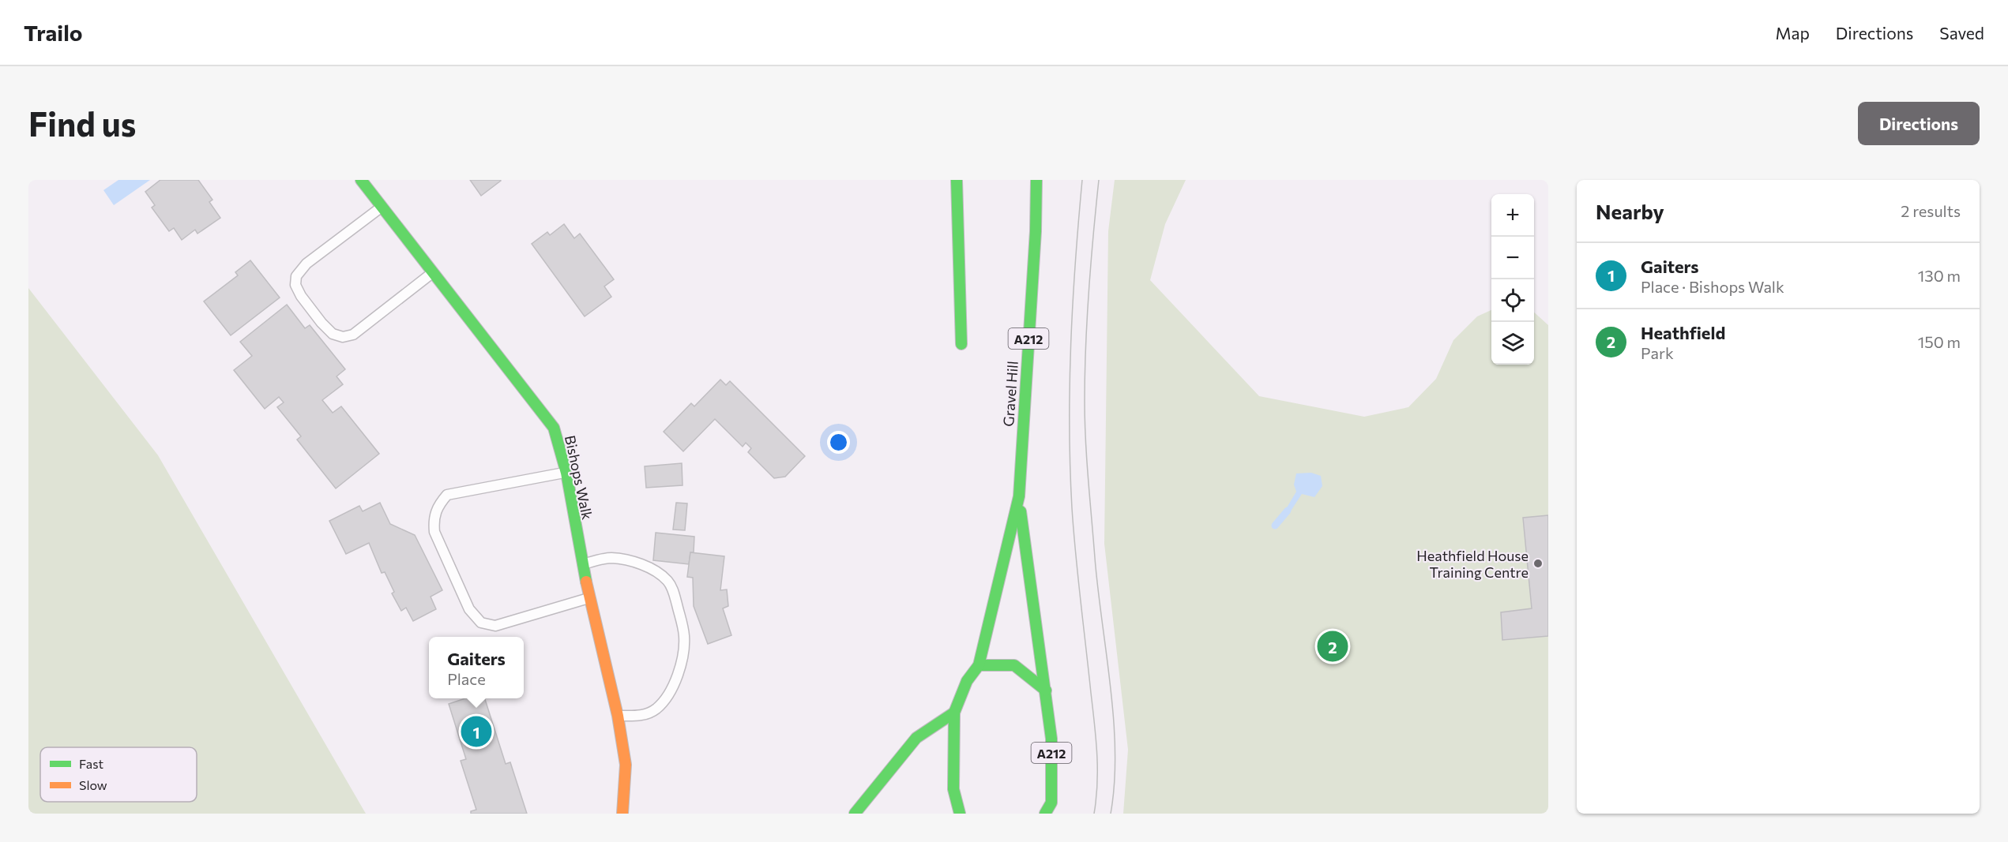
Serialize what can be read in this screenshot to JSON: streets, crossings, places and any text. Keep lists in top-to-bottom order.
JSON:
{
  "streets": {
    "main road": ["A212", "Gravel Hill", "Bishops Walk"]
  },
  "places": ["Heathfield House Training Centre"],
  "legend": ["Fast", "Slow"],
  "page": {
    "header": "Trailo",
    "nav": ["Map", "Directions", "Saved"],
    "buttons": "Directions",
    "title": "Find us",
    "heading": ["Nearby", "2 results"],
    "map_buttons": ["+", "−"],
    "list": [
      {
        "mark": "1",
        "name": "Gaiters",
        "note": "Place · Bishops Walk",
        "value": "130 m"
      },
      {
        "mark": "2",
        "name": "Heathfield",
        "note": "Park",
        "value": "150 m"
      }
    ],
    "pins": ["2", "1"],
    "popup": ["Gaiters", "Place"]
  }
}
